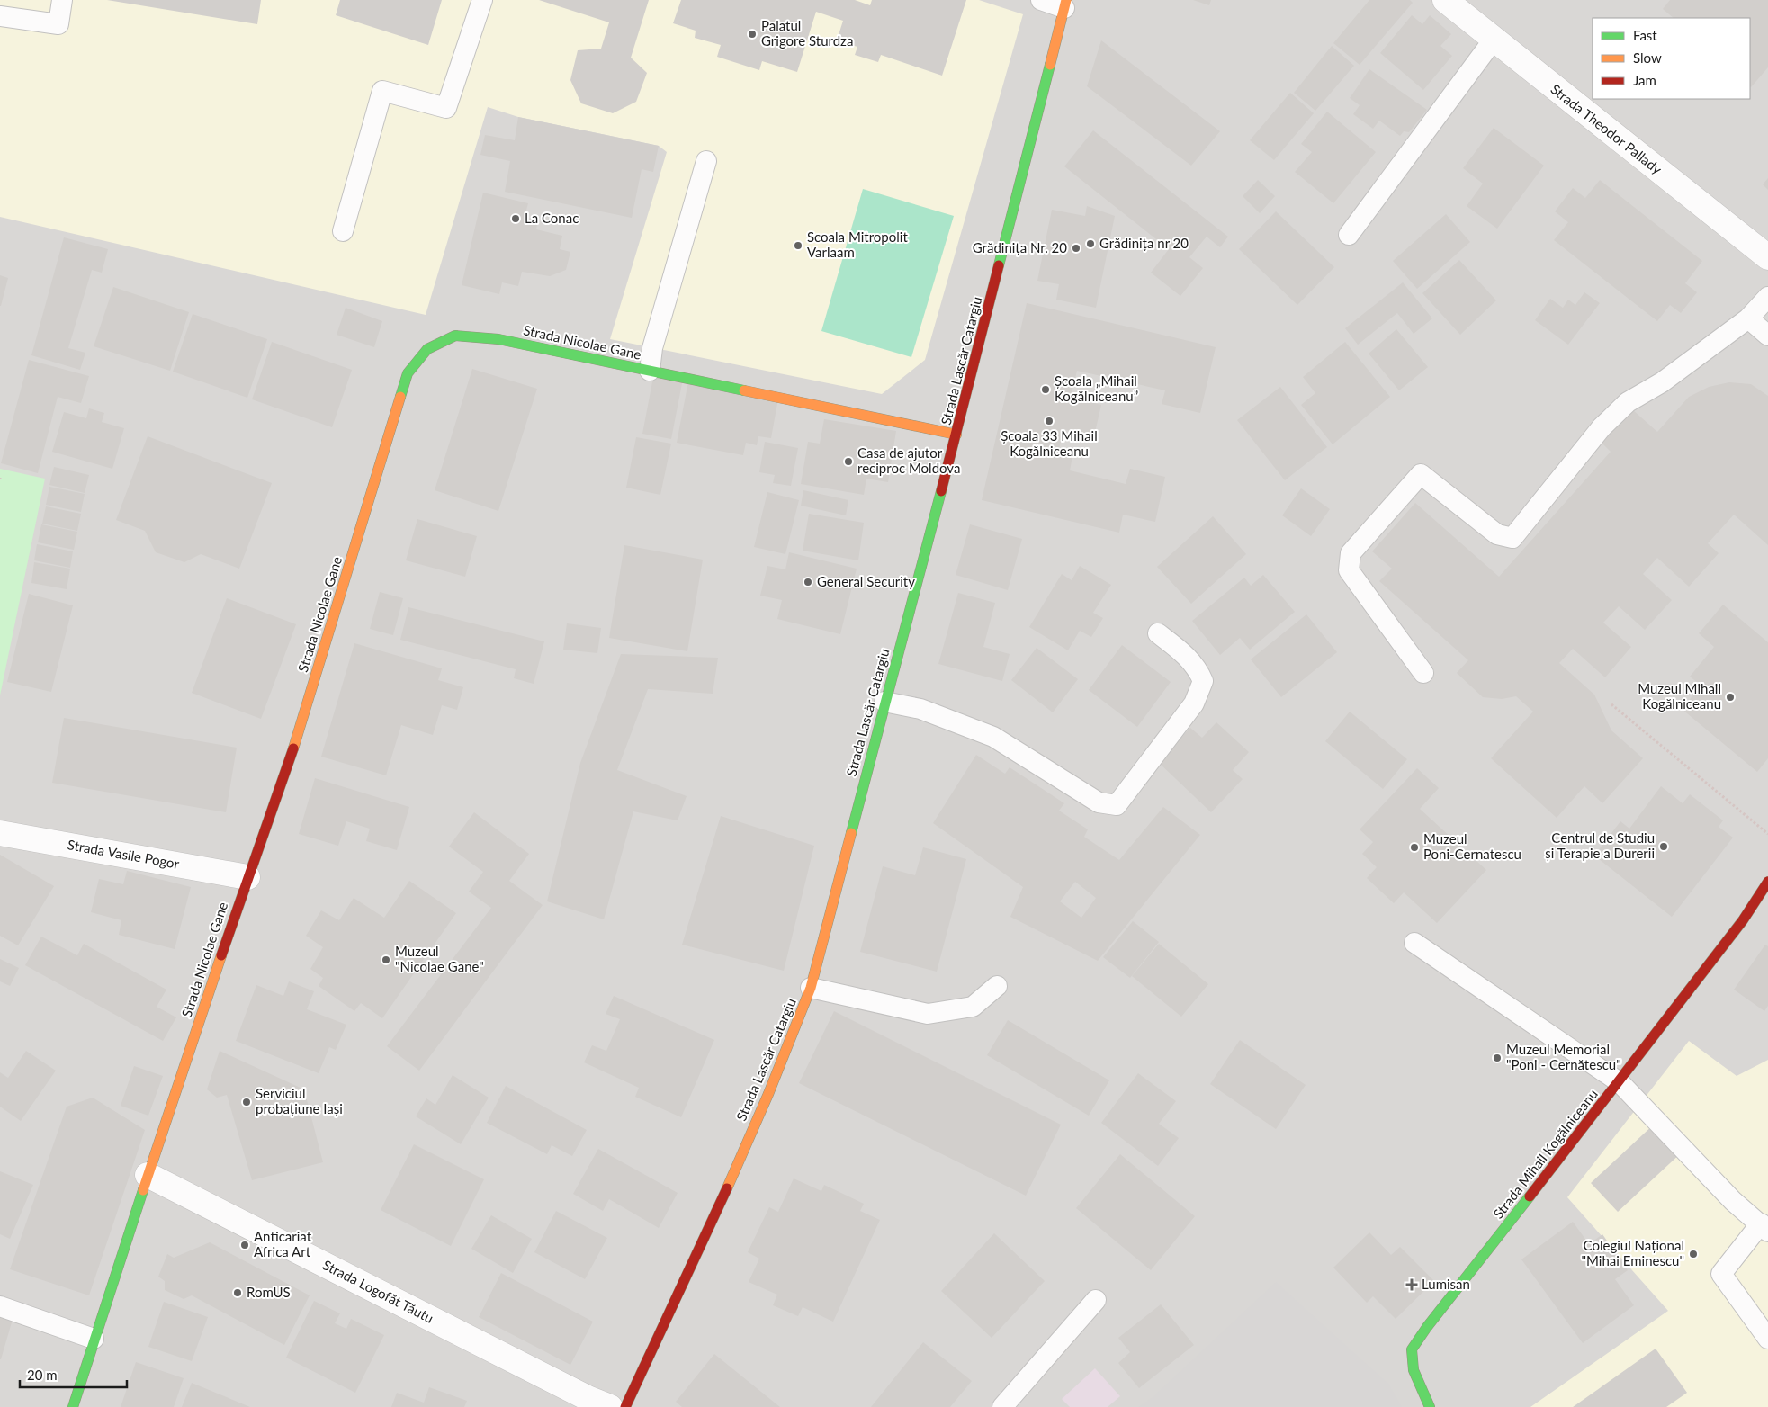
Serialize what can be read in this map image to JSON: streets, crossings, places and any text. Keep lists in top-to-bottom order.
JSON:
{
  "streets": {
    "street": [
      "Strada Theodor Pallady",
      "Strada Nicolae Gane",
      "Strada Lascăr Catargiu",
      "Strada Vasile Pogor",
      "Strada Mihail Kogălniceanu",
      "Strada Logofăt Tăutu"
    ]
  },
  "crossings": [
    ["Strada Nicolae Gane", "Strada Lascăr Catargiu"],
    ["Strada Nicolae Gane", "Strada Vasile Pogor"],
    ["Strada Nicolae Gane", "Strada Logofăt Tăutu"]
  ],
  "places": {
    "other": [
      "Palatul Grigore Sturdza",
      "La Conac",
      "Grădinița nr 20",
      "Scoala Mitropolit Varlaam",
      "Grădinița Nr. 20",
      "Școala „Mihail Kogălniceanu”",
      "Școala 33 Mihail Kogălniceanu",
      "Casa de ajutor reciproc Moldova",
      "General Security",
      "Muzeul Mihail Kogălniceanu",
      "Centrul de Studiu și Terapie a Durerii",
      "Muzeul Poni-Cernatescu",
      "Muzeul \"Nicolae Gane\"",
      "Muzeul Memorial \"Poni - Cernătescu\"",
      "Serviciul probațiune Iași",
      "Anticariat Africa Art",
      "Colegiul Național \"Mihai Eminescu\"",
      "RomUS"
    ],
    "health": ["Lumisan"]
  },
  "legend": ["Fast", "Slow", "Jam"],
  "scale_bar": "20 m"
}
